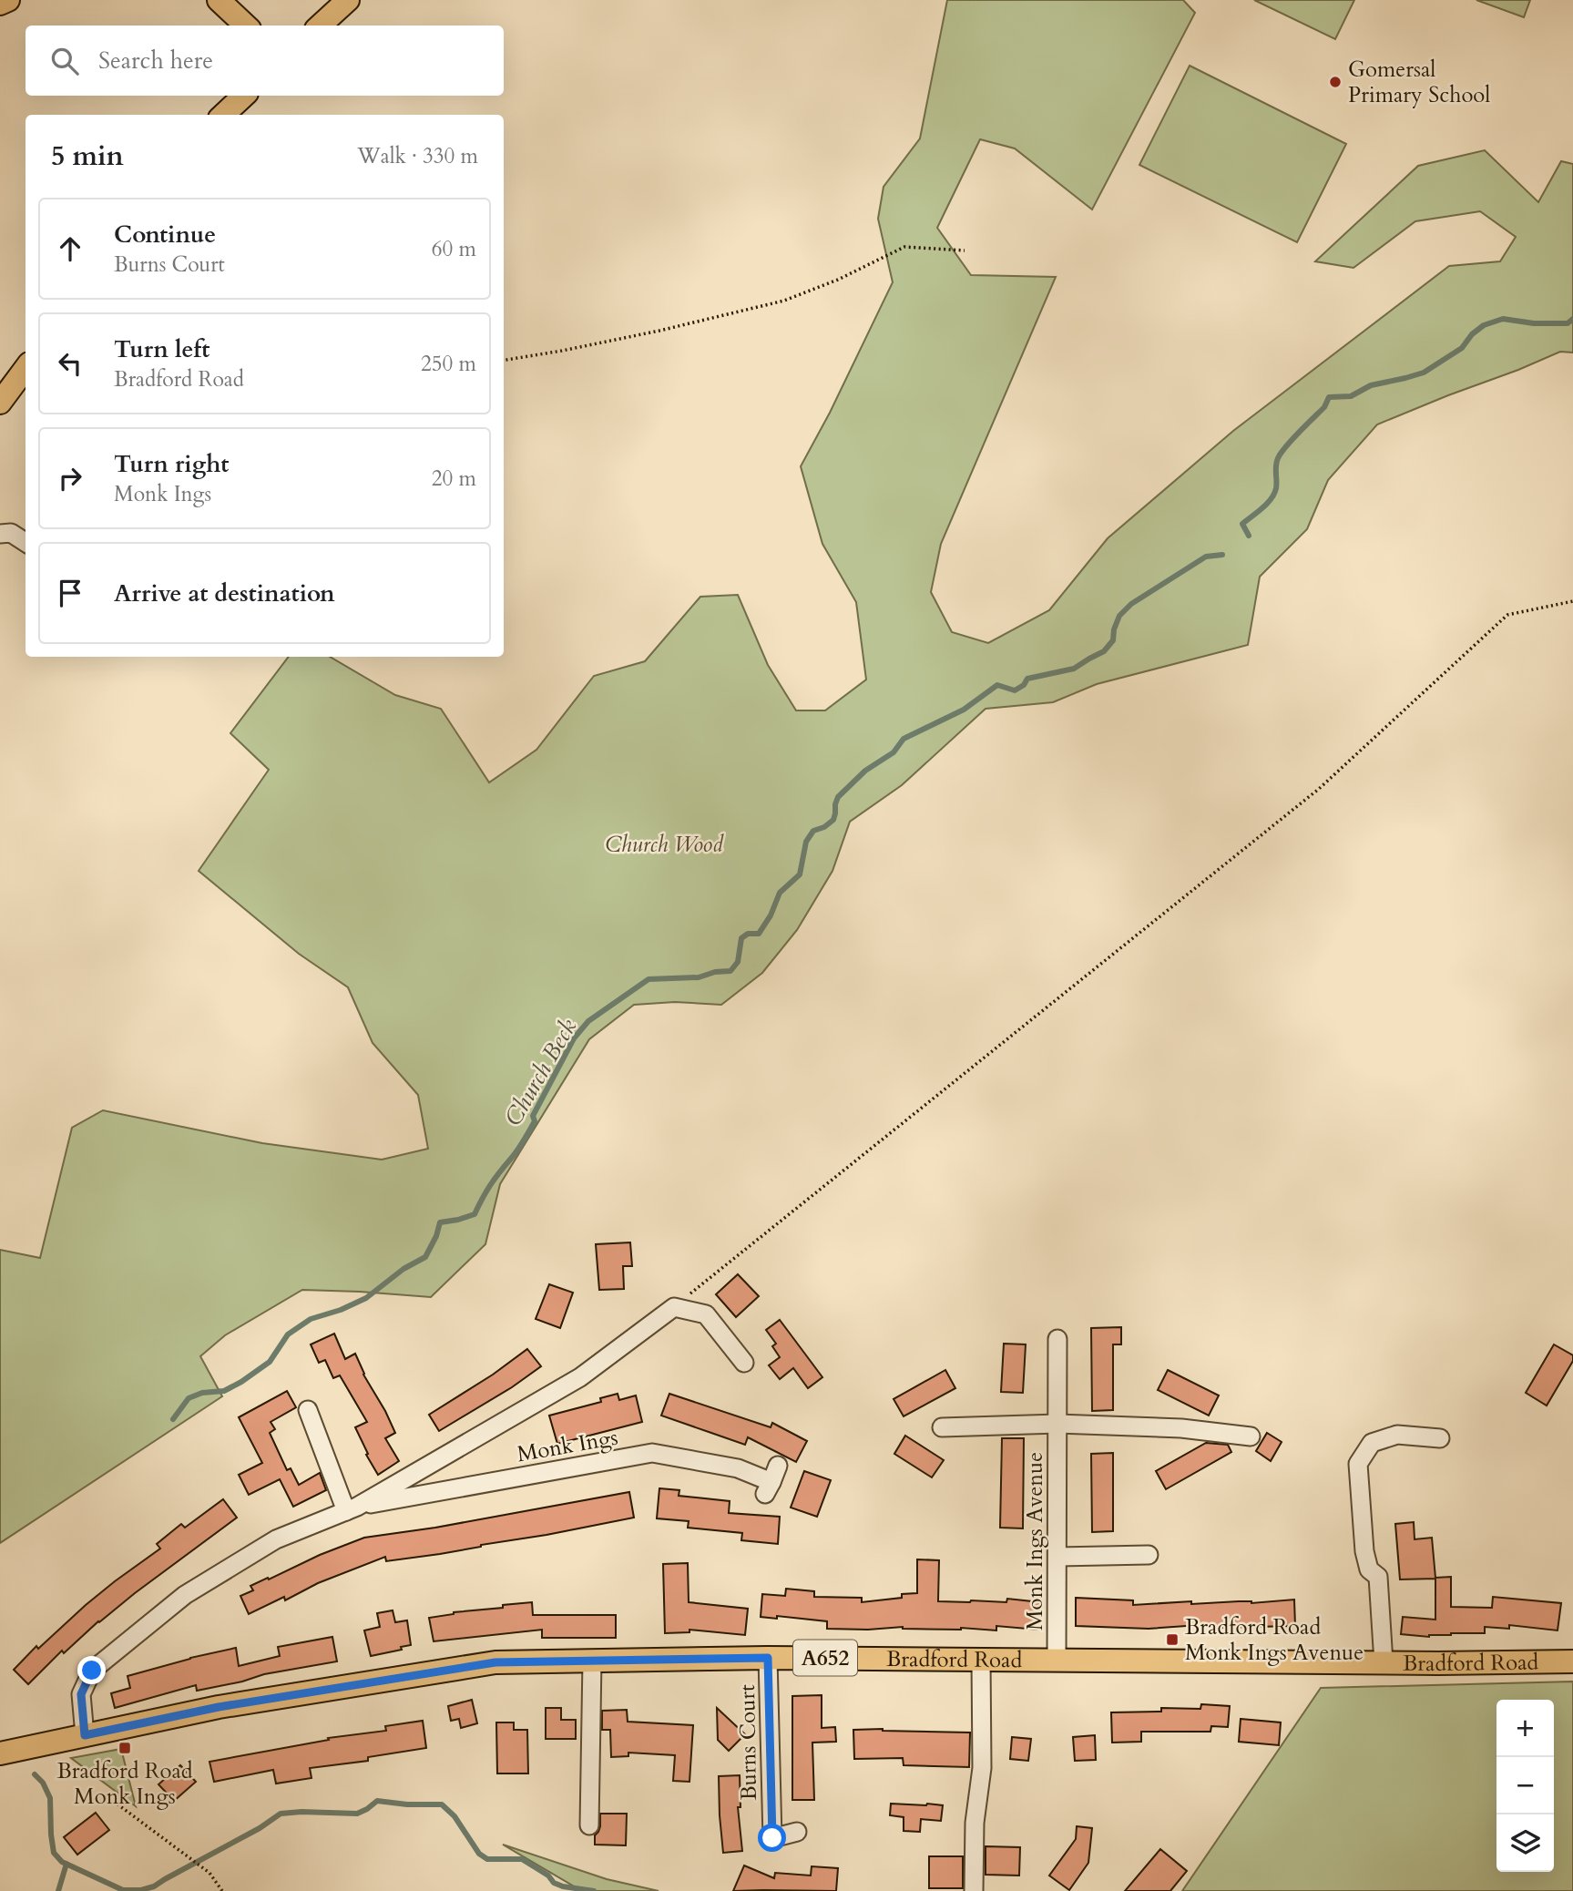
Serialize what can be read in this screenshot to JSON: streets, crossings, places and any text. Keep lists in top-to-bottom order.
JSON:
{
  "streets": {
    "main road": ["A652", "Bradford Road"],
    "street": ["Monk Ings", "Monk Ings Avenue", "Burns Court"]
  },
  "crossings": [
    ["Monk Ings", "Bradford Road"],
    ["Monk Ings Avenue", "Bradford Road"],
    ["Bradford Road", "Burns Court"]
  ],
  "water": ["Church Beck"],
  "parks": ["Church Wood"],
  "places": {
    "other": ["Gomersal Primary School"],
    "transit": ["Bradford Road Monk Ings Avenue", "Bradford Road Monk Ings"]
  },
  "page": {
    "search": "Search here",
    "heading": ["5 min", "Walk · 330 m"],
    "list": [
      ["Continue", "Burns Court", "60 m"],
      ["Turn left", "Bradford Road", "250 m"],
      ["Turn right", "Monk Ings", "20 m"],
      "Arrive at destination"
    ],
    "map_buttons": ["+", "−"]
  }
}
